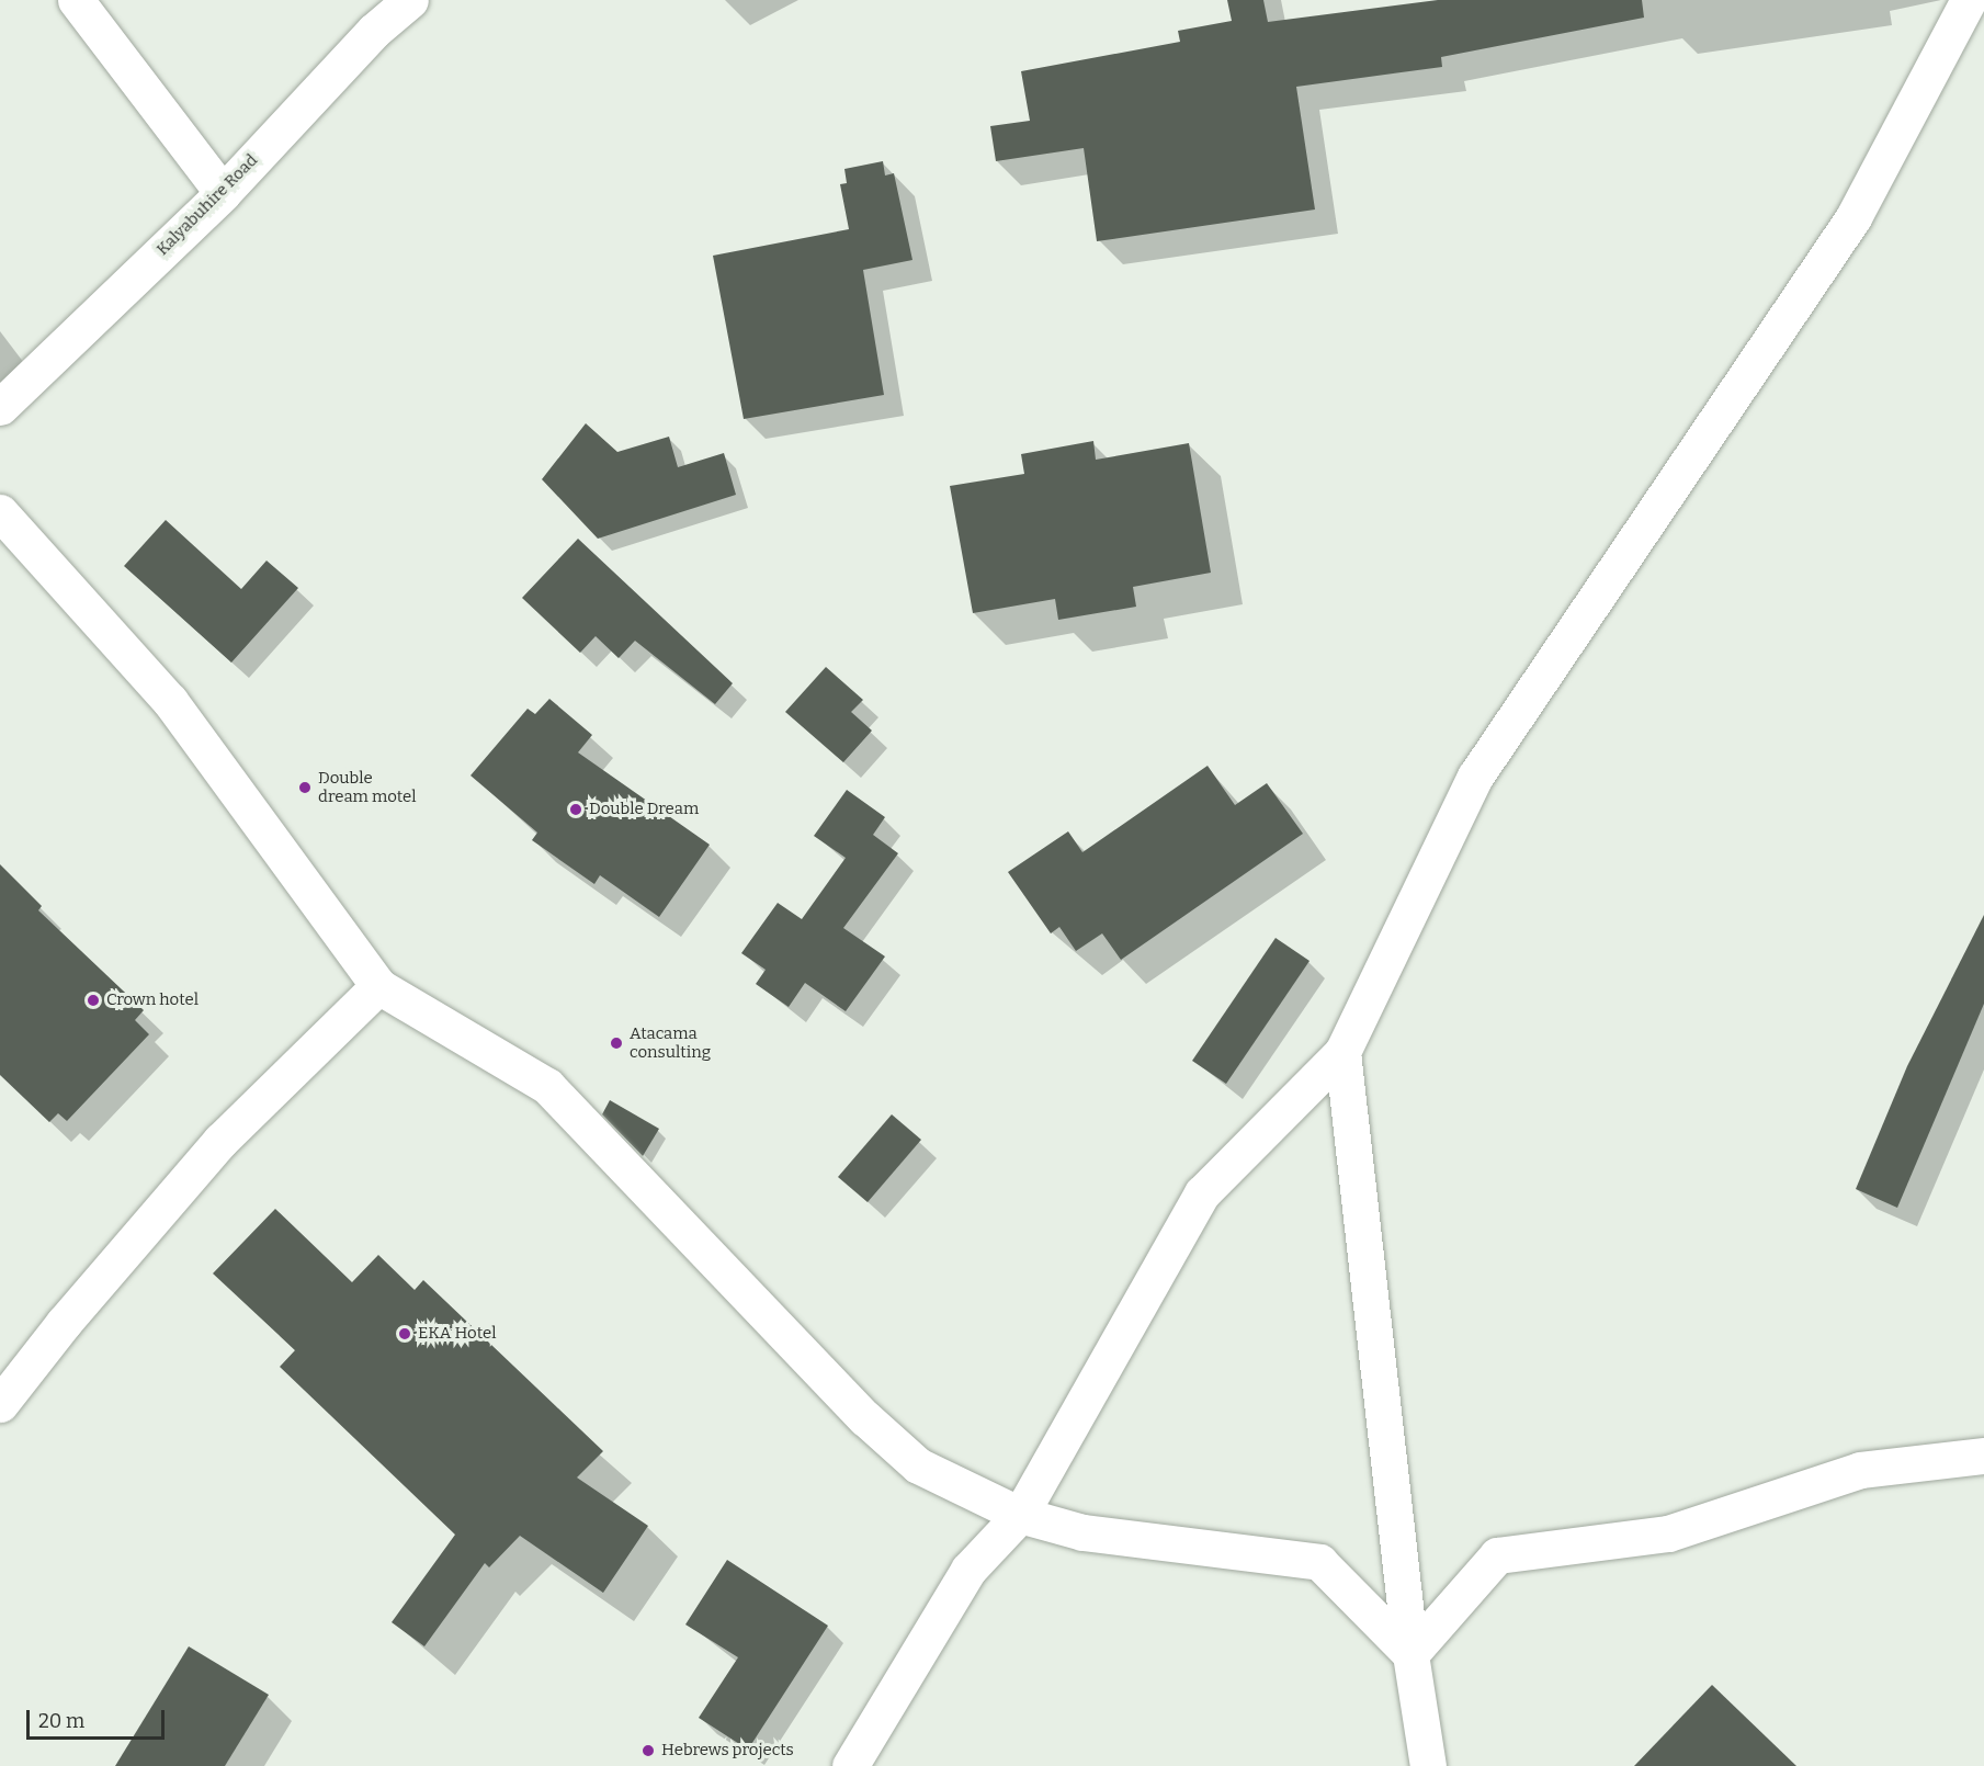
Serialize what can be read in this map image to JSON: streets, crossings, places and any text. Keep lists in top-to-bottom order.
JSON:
{
  "streets": {
    "street": ["Kalyabuhire Road"]
  },
  "places": [
    "Double dream motel",
    "Double Dream",
    "Crown hotel",
    "Atacama consulting",
    "EKA Hotel",
    "Hebrews projects"
  ],
  "scale_bar": "20 m"
}
